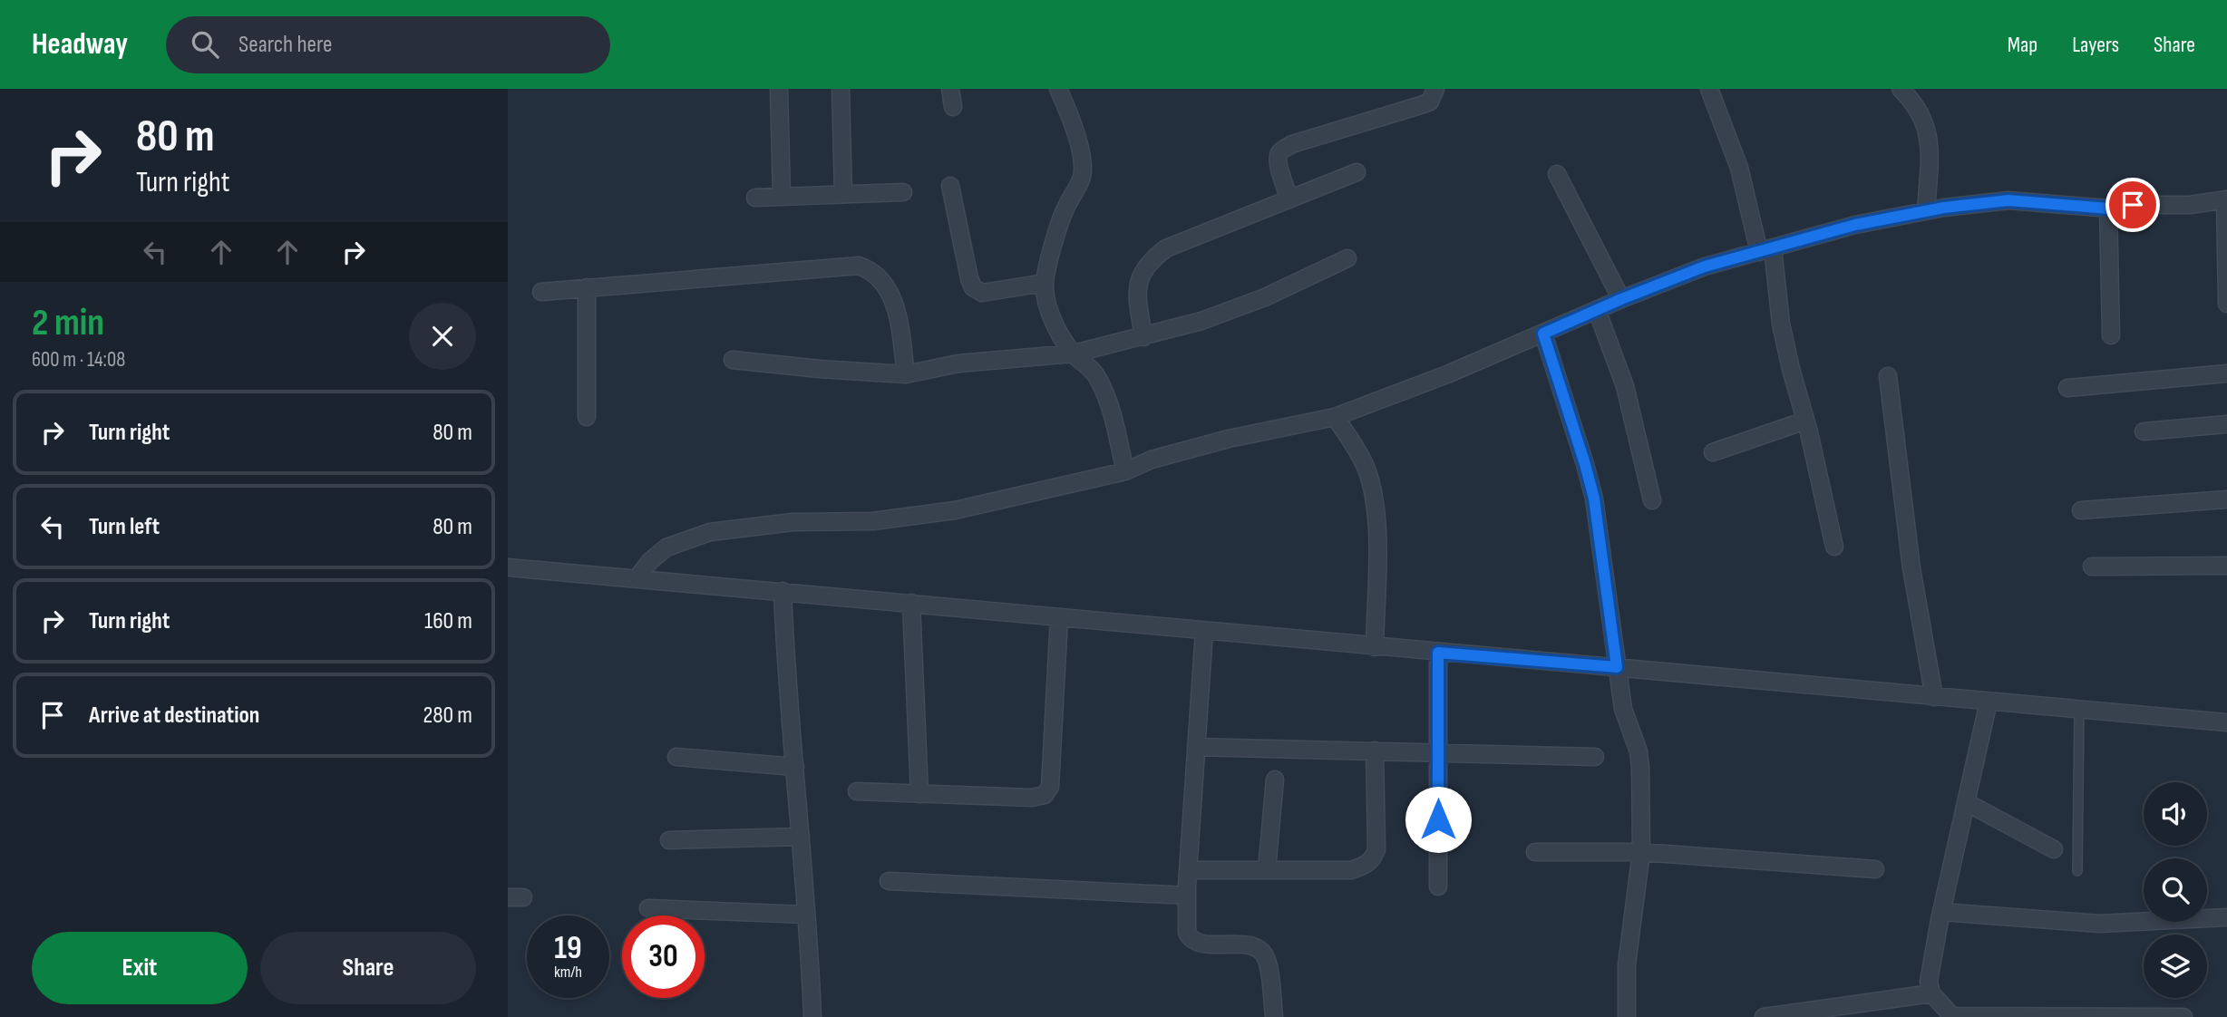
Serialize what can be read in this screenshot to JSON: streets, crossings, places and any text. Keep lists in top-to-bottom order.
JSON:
{
  "page": {
    "header": "Headway",
    "search": "Search here",
    "nav": ["Map", "Layers", "Share"],
    "turn": ["80 m", "Turn right"],
    "heading": ["2 min", "600 m · 14:08"],
    "list": [
      {
        "name": "Turn right",
        "value": "80 m"
      },
      {
        "name": "Turn left",
        "value": "80 m"
      },
      {
        "name": "Turn right",
        "value": "160 m"
      },
      {
        "name": "Arrive at destination",
        "value": "280 m"
      }
    ],
    "speed": "19 km/h",
    "limit": "30",
    "buttons": ["Exit", "Share"]
  }
}
